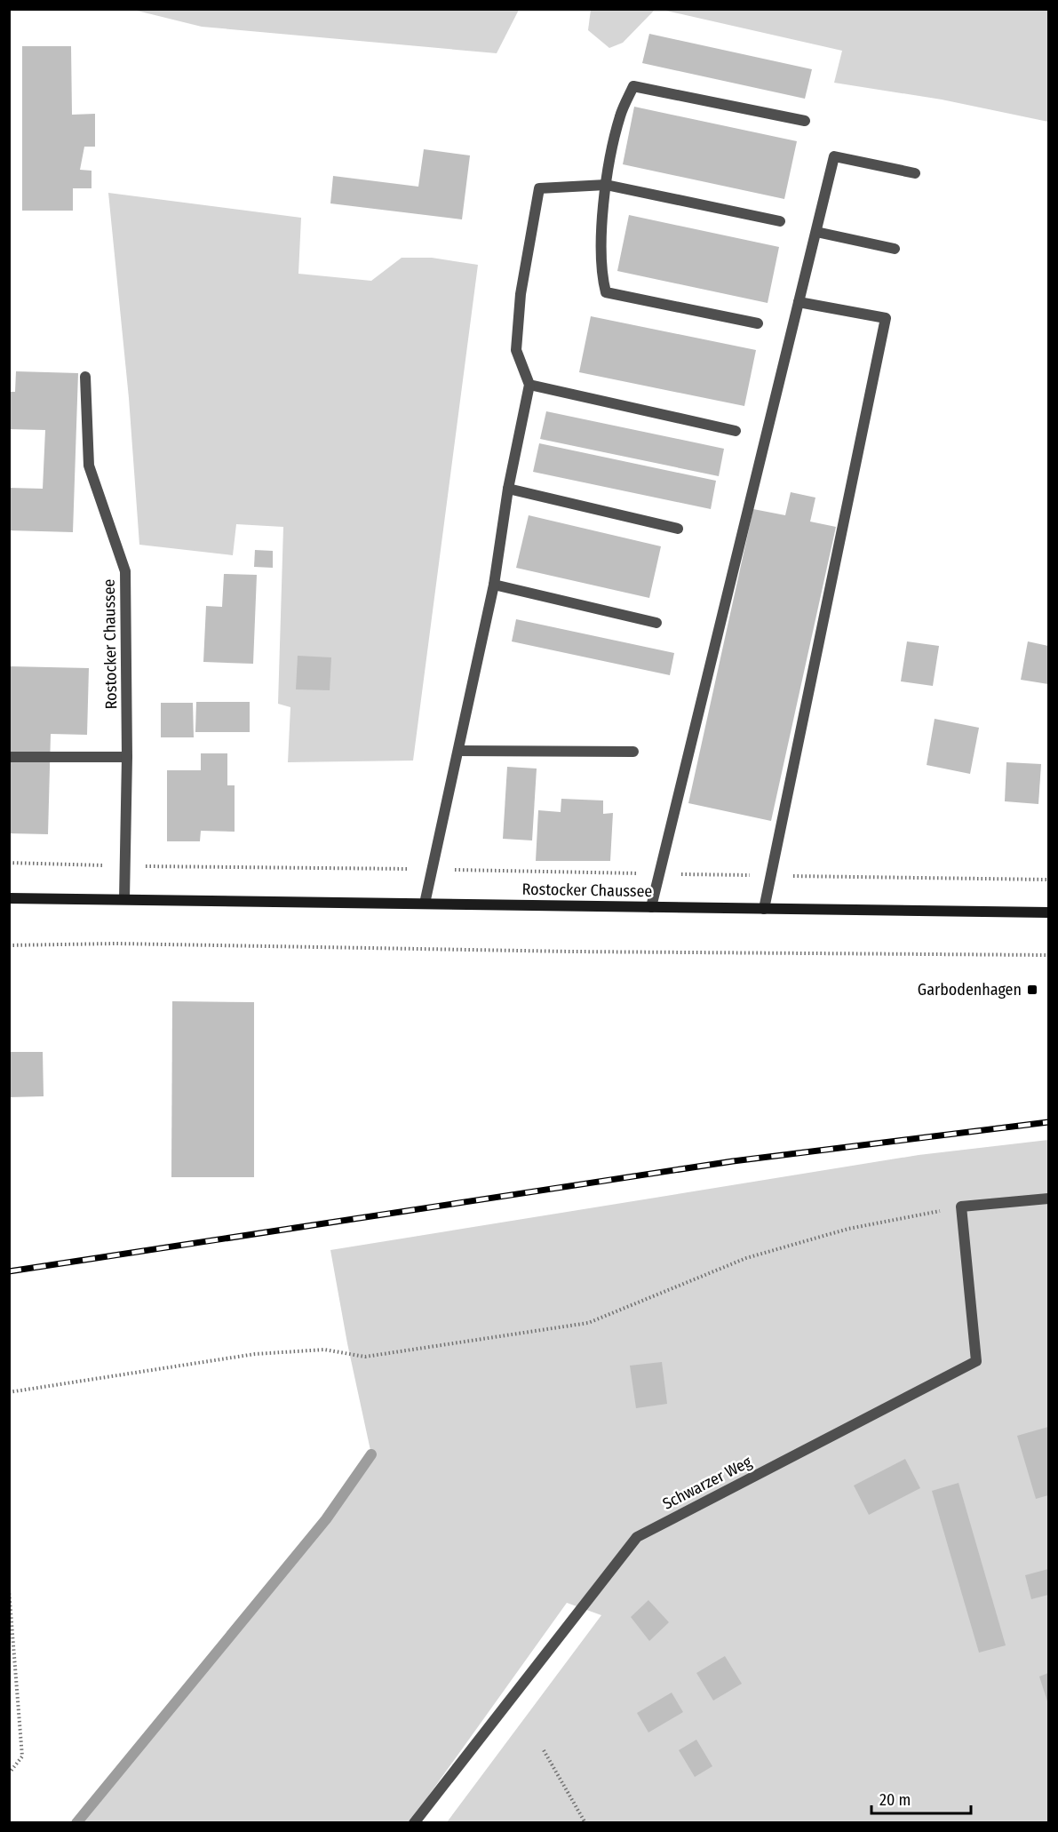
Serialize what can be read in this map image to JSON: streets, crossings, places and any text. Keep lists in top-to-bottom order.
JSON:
{
  "streets": {
    "main road": ["Rostocker Chaussee"],
    "street": ["Schwarzer Weg"]
  },
  "places": {
    "transit": ["Garbodenhagen"]
  },
  "scale_bar": "20 m"
}
